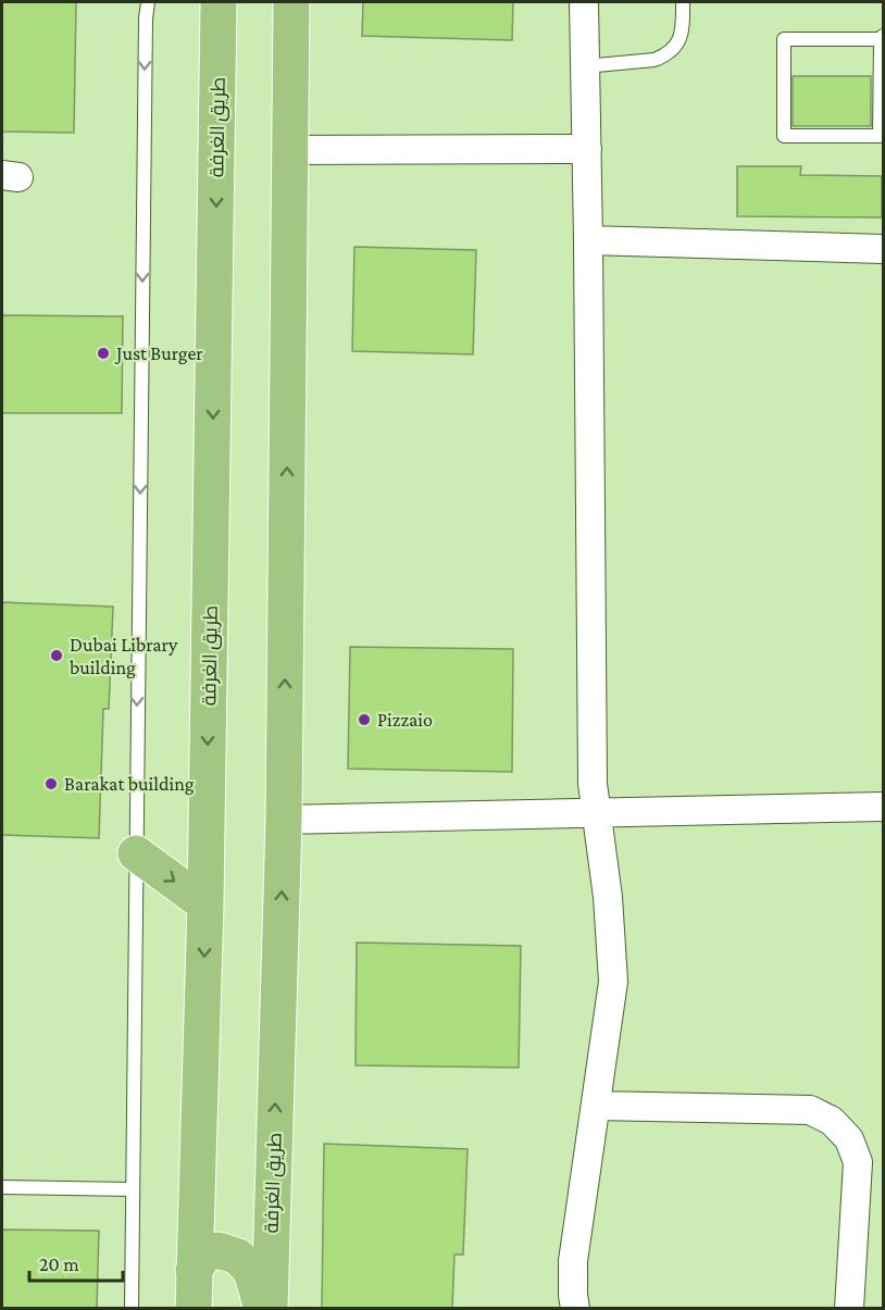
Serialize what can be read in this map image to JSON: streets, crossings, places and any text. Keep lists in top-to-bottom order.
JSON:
{
  "streets": {
    "highway": ["طريق الغرفة"]
  },
  "places": [
    "Just Burger",
    "Dubai Library building",
    "Pizzaio",
    "Barakat building"
  ],
  "scale_bar": "20 m"
}
